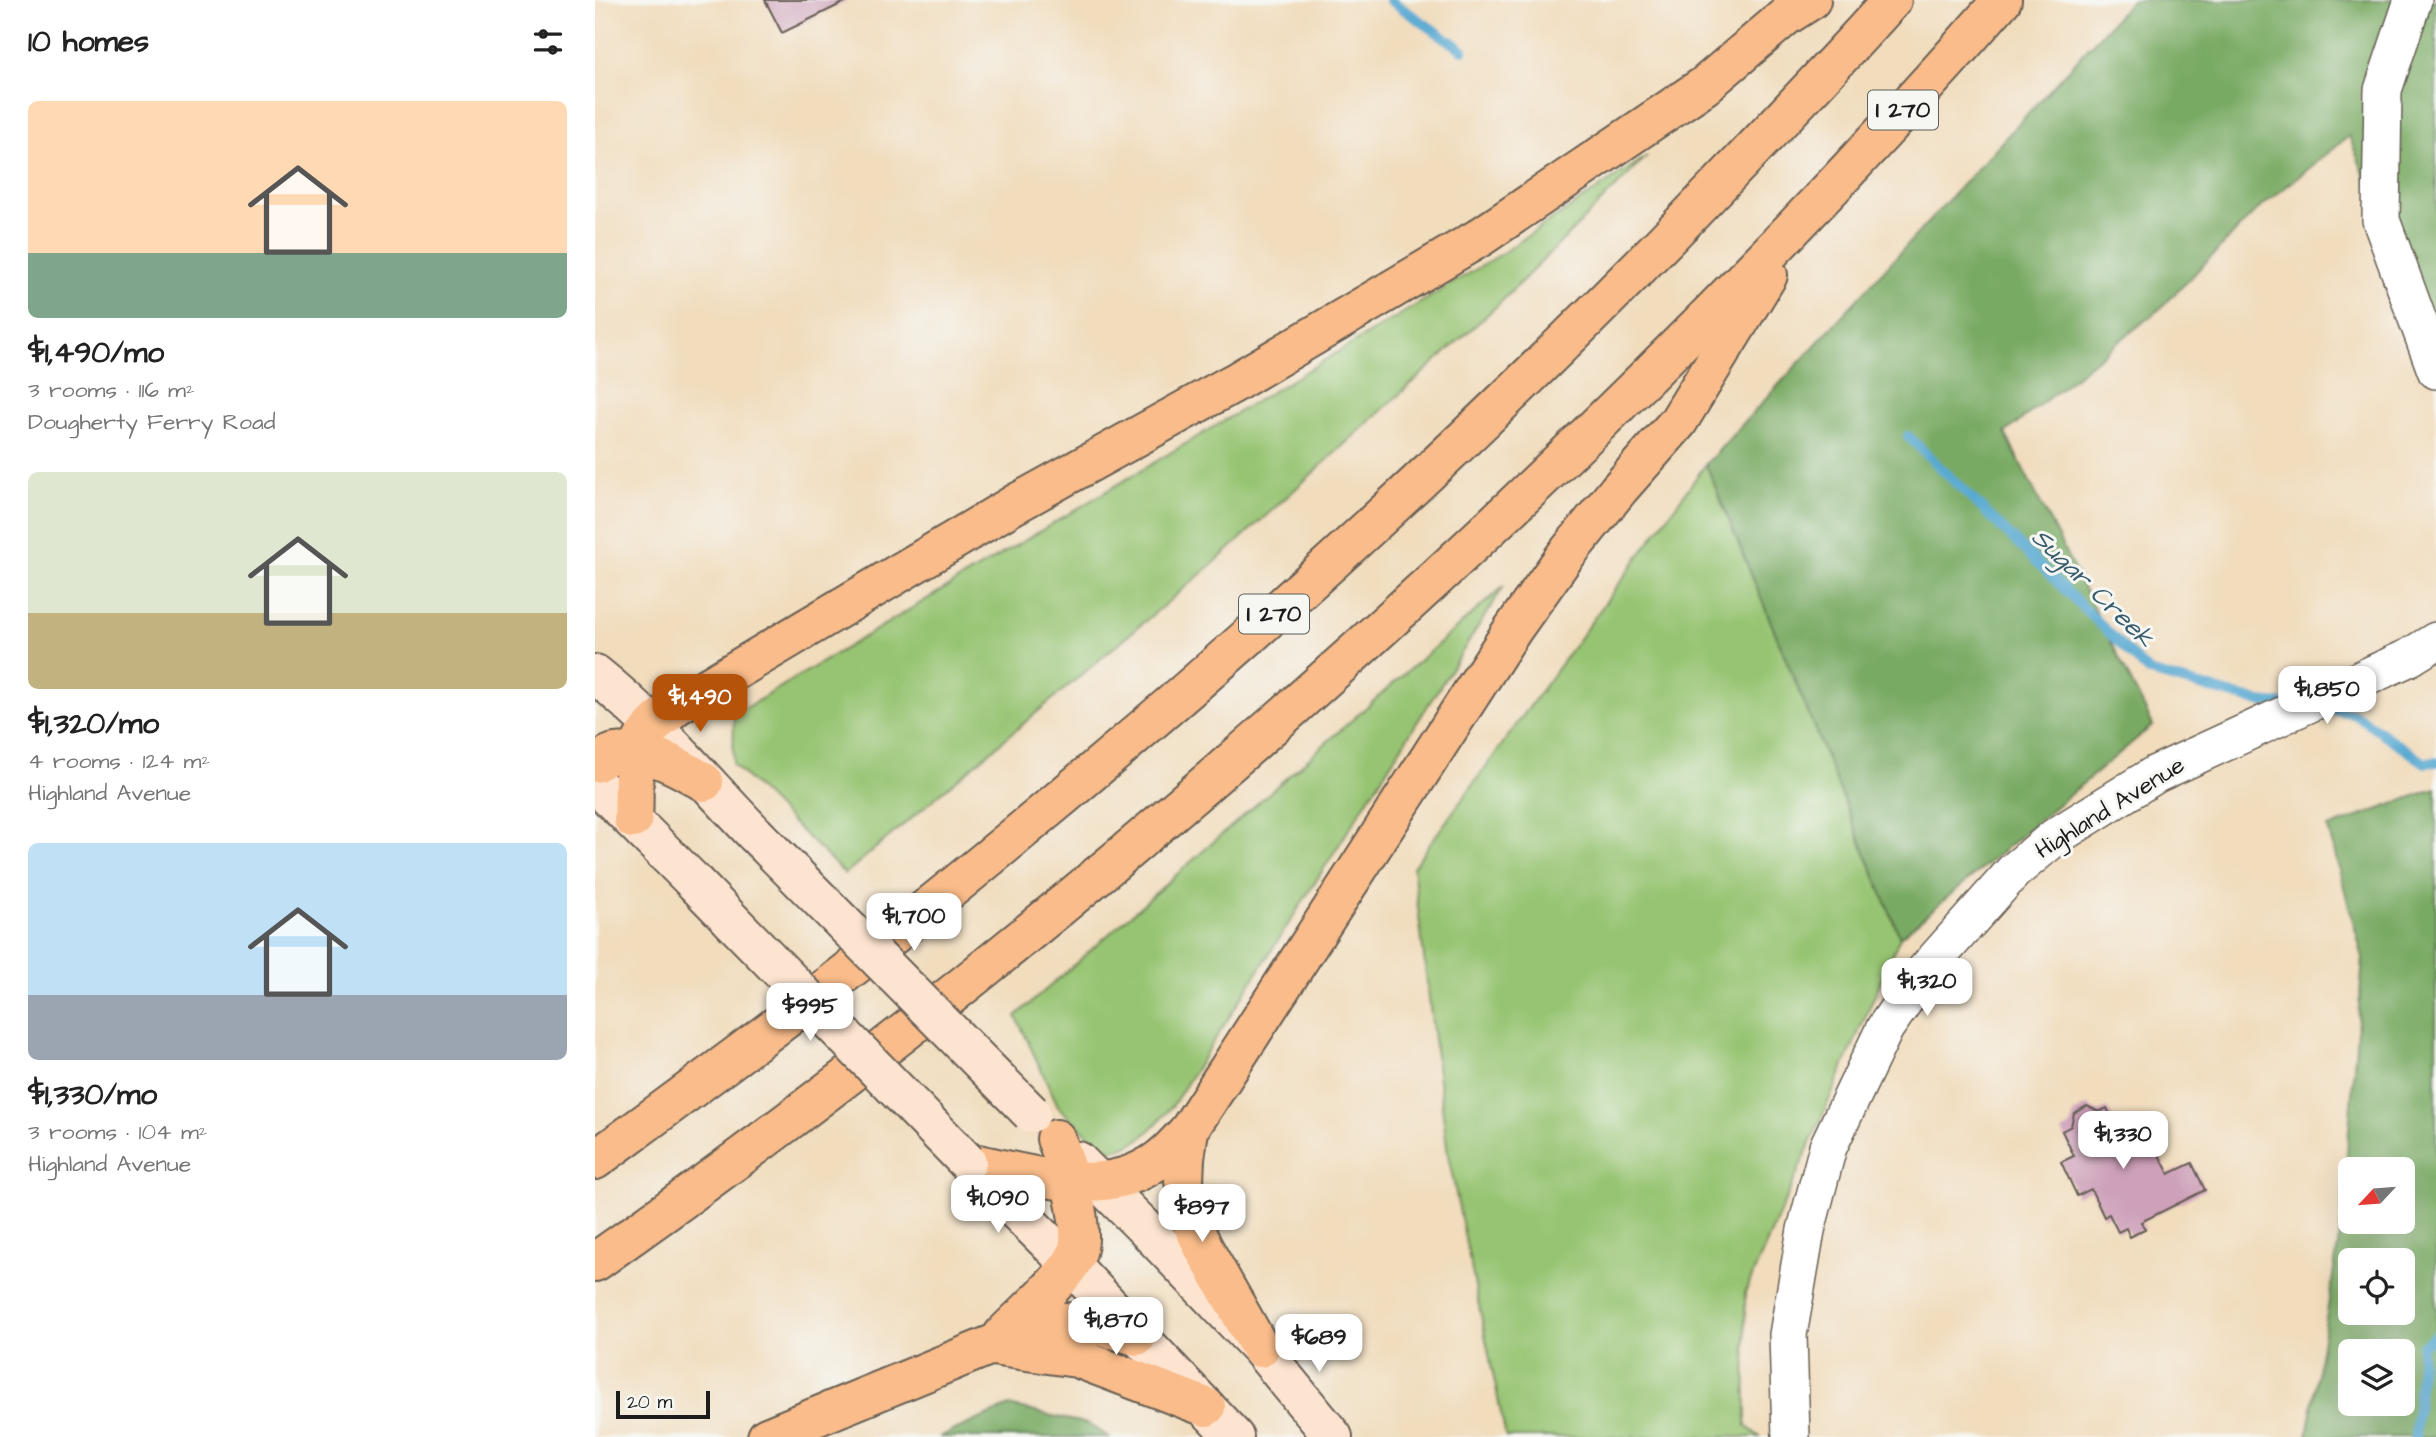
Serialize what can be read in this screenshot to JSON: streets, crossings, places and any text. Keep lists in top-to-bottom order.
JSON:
{
  "streets": {
    "highway": ["I 270"],
    "street": ["Highland Avenue"]
  },
  "water": ["Sugar Creek"],
  "scale_bar": "20 m",
  "north": "bottom left",
  "page": {
    "heading": "10 homes",
    "list": [
      {
        "name": "$1,490/mo",
        "note": "3 rooms · 116 m² · Dougherty Ferry Road"
      },
      {
        "name": "$1,320/mo",
        "note": "4 rooms · 124 m² · Highland Avenue"
      },
      {
        "name": "$1,330/mo",
        "note": "3 rooms · 104 m² · Highland Avenue"
      }
    ],
    "price": [
      "$1,850",
      "$1,490",
      "$1,700",
      "$1,320",
      "$995",
      "$1,330",
      "$1,090",
      "$897",
      "$1,870",
      "$689"
    ],
    "scale": "20 m"
  }
}
